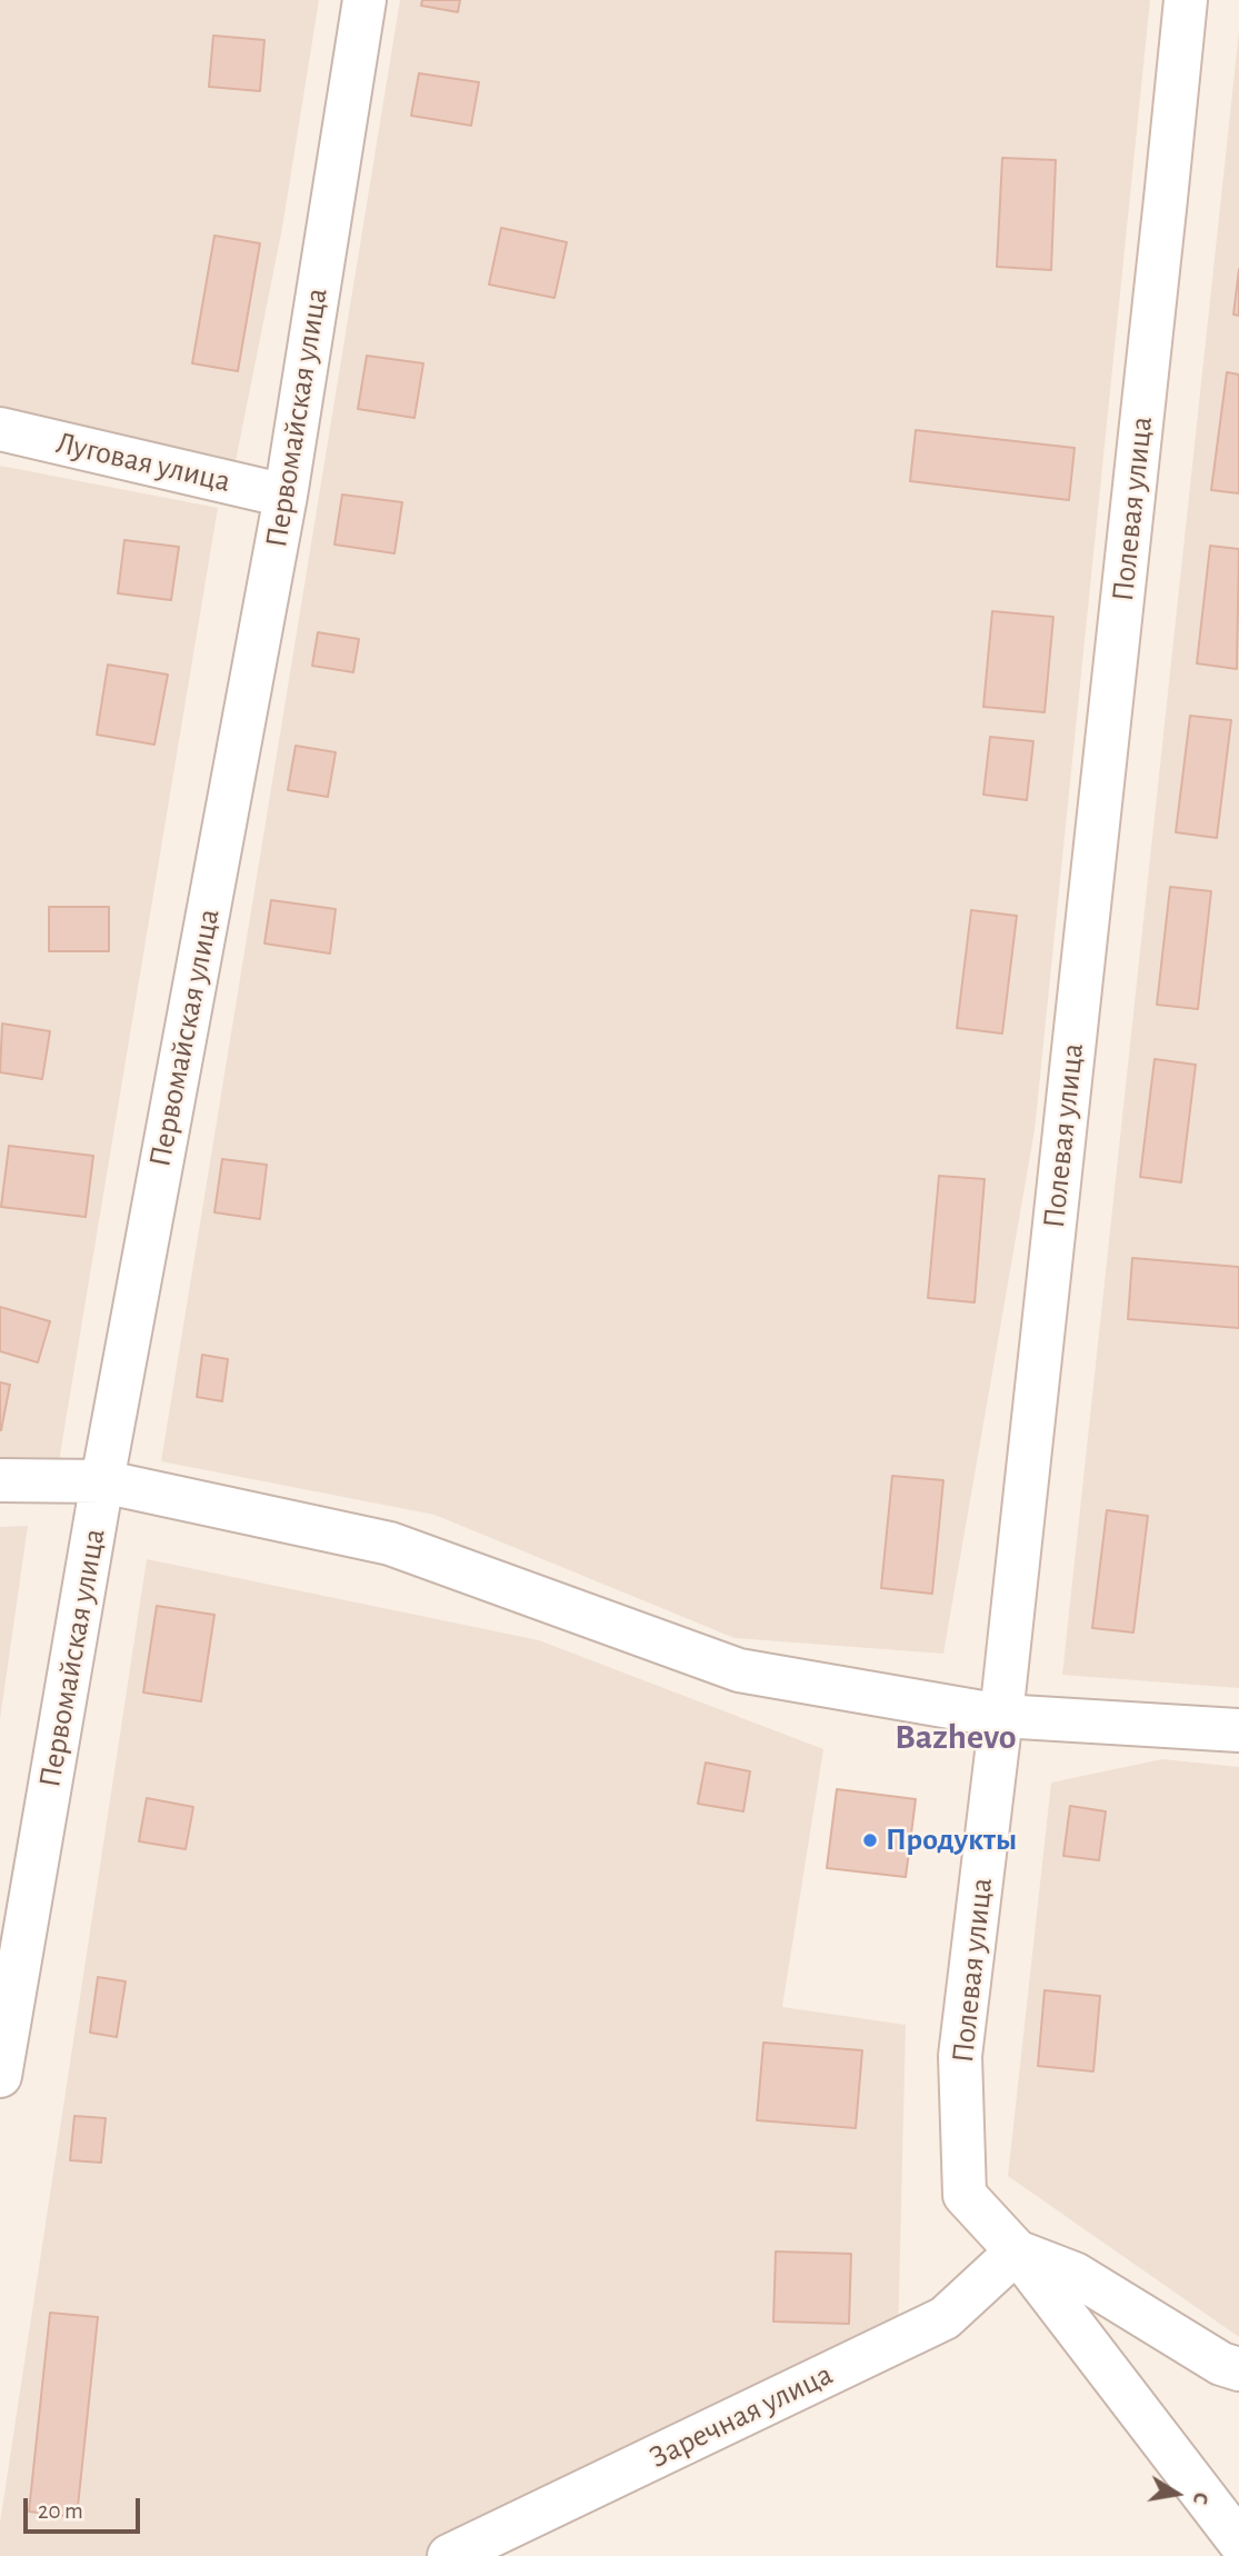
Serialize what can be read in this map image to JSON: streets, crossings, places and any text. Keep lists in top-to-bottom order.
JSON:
{
  "streets": {
    "street": [
      "Первомайская улица",
      "Луговая улица",
      "Полевая улица",
      "Заречная улица"
    ]
  },
  "crossings": [
    ["Первомайская улица", "Луговая улица"],
    ["Полевая улица", "Заречная улица"]
  ],
  "districts": ["Bazhevo"],
  "places": ["Продукты"],
  "scale_bar": "20 m",
  "north": "right"
}
